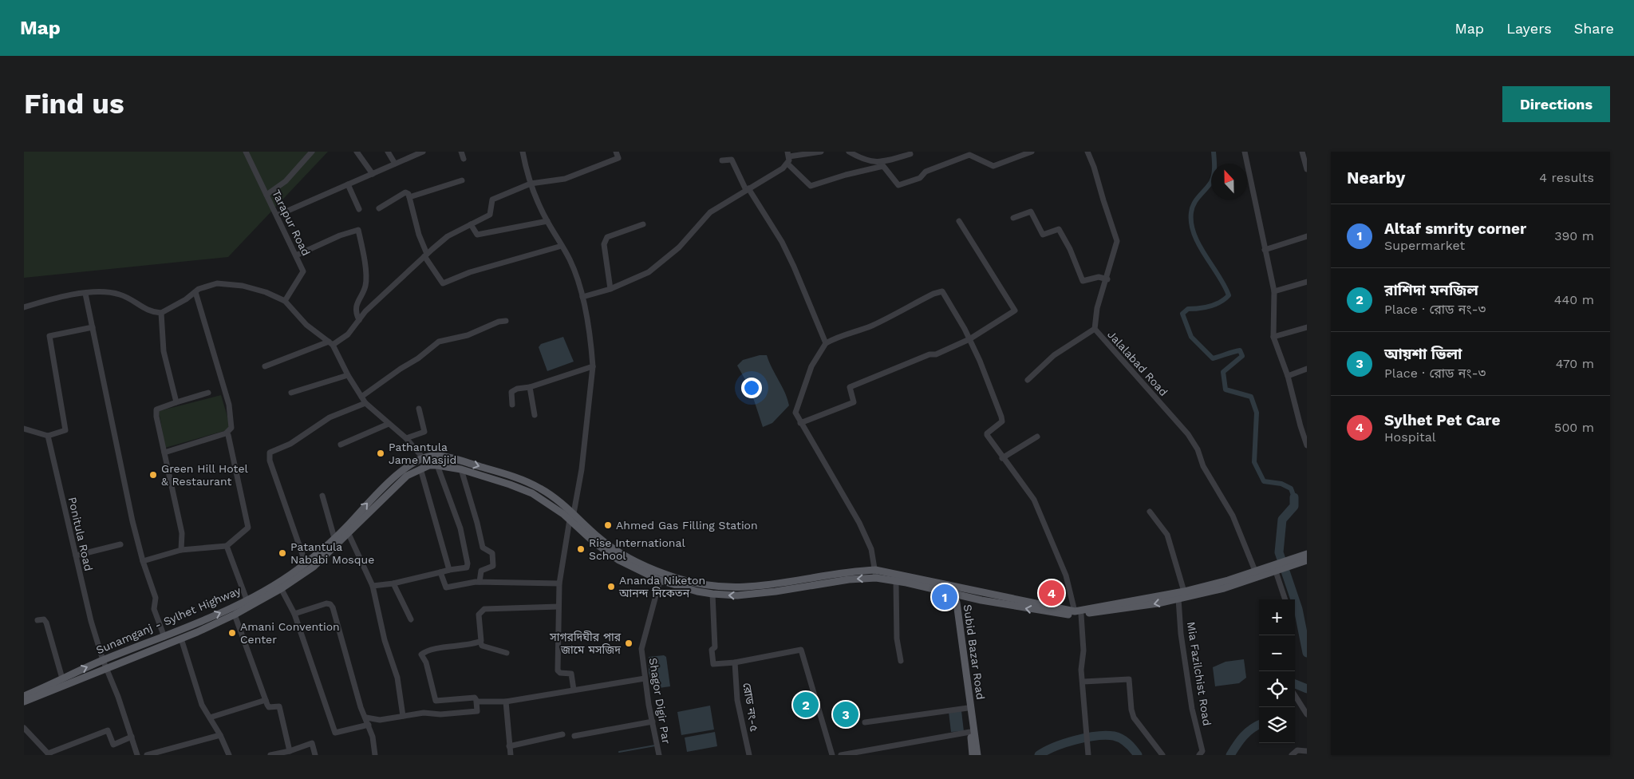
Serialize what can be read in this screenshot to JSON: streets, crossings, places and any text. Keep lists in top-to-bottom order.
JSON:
{
  "streets": {
    "main road": ["Sunamganj - Sylhet Highway", "Subid Bazar Road"],
    "street": [
      "Tarapur Road",
      "Jalalabad Road",
      "Ponitula Road",
      "Mia Fazilchist Road",
      "Shagor Digir Par",
      "রোড নং-৫"
    ]
  },
  "crossings": [
    ["Jalalabad Road", "Sunamganj - Sylhet Highway"],
    ["Ponitula Road", "Sunamganj - Sylhet Highway"],
    ["Sunamganj - Sylhet Highway", "Subid Bazar Road"],
    ["Sunamganj - Sylhet Highway", "Mia Fazilchist Road"],
    ["Sunamganj - Sylhet Highway", "Shagor Digir Par"]
  ],
  "places": [
    "Pathantula Jame Masjid",
    "Green Hill Hotel & Restaurant",
    "Ahmed Gas Filling Station",
    "Rise International School",
    "Patantula Nababi Mosque",
    "Ananda Niketon আনন্দ নিকেতন",
    "Amani Convention Center",
    "সাগরদিঘীর পার জামে মসজিদ"
  ],
  "north": "top",
  "page": {
    "header": "Map",
    "nav": ["Map", "Layers", "Share"],
    "buttons": "Directions",
    "title": "Find us",
    "heading": ["Nearby", "4 results"],
    "list": [
      {
        "mark": "1",
        "name": "Altaf smrity corner",
        "note": "Supermarket",
        "value": "390 m"
      },
      {
        "mark": "2",
        "name": "রাশিদা মনজিল",
        "note": "Place · রোড নং-৩",
        "value": "440 m"
      },
      {
        "mark": "3",
        "name": "আয়শা ভিলা",
        "note": "Place · রোড নং-৩",
        "value": "470 m"
      },
      {
        "mark": "4",
        "name": "Sylhet Pet Care",
        "note": "Hospital",
        "value": "500 m"
      }
    ],
    "pins": [
      "4",
      "1",
      "2",
      "3"
    ],
    "map_buttons": ["+", "−"]
  }
}
